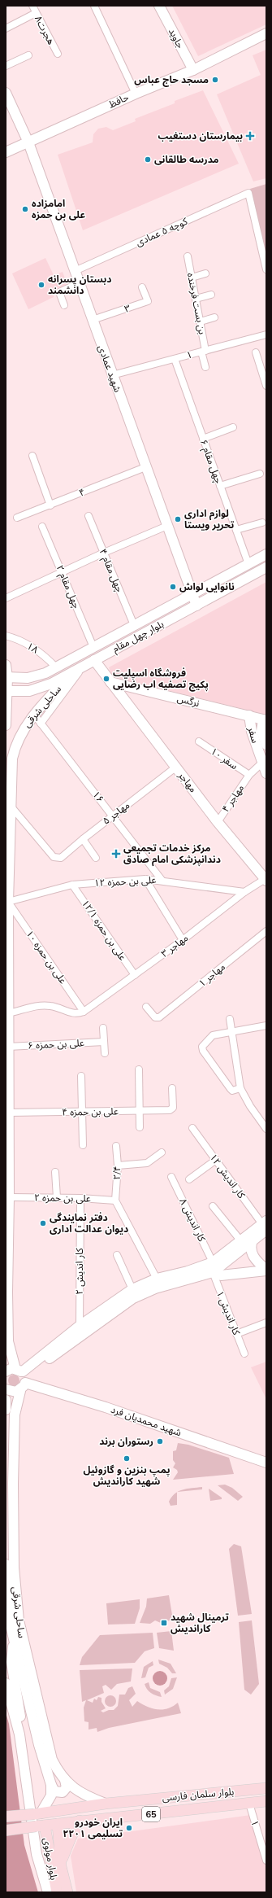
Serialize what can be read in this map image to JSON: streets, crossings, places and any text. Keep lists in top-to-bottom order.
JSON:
{
  "streets": {
    "main road": [
      "جاوید",
      "حافظ",
      "شهید عمادی",
      "بلوار چهل مقام",
      "نرگس",
      "ساحلی شرقی",
      "سفر",
      "مهاجر",
      "شهید محمدیان فرد",
      "بلوار سلمان فارسی",
      "65",
      "بلوار مولوی"
    ],
    "street": [
      "هجرت۸",
      "کوچه ۵ عمادی",
      "بن بست فرخنده",
      "۳",
      "۱",
      "چهل مقام ۶",
      "۴",
      "چهل مقام ۴",
      "چهل مقام ۲",
      "۱۸",
      "۱۰ سفر",
      "۱۶",
      "۴ مهاجر",
      "۵ مهاجر",
      "۱۲ علی بن حمزه",
      "۱۲/۱ علی بن حمزه",
      "۳ مهاجر",
      "۱۰ علی بن حمزه",
      "۱ مهاجر",
      "۶ علی بن حمزه",
      "۴ علی بن حمزه",
      "۲/۴",
      "۱۲ کار اندیش",
      "۲ علی بن حمزه",
      "۸ کار اندیش",
      "۲ کار اندیش",
      "۱ کار اندیش"
    ]
  },
  "crossings": [
    ["جاوید", "حافظ"],
    ["حافظ", "شهید عمادی"],
    ["کوچه ۵ عمادی", "شهید عمادی"],
    ["بن بست فرخنده", "۱"],
    ["۳", "شهید عمادی"],
    ["۱", "شهید عمادی"],
    ["۱", "چهل مقام ۶"],
    ["۱", "بلوار سلمان فارسی"],
    ["شهید عمادی", "۴"],
    ["شهید عمادی", "بلوار چهل مقام"],
    ["چهل مقام ۶", "بلوار چهل مقام"],
    ["چهل مقام ۴", "بلوار چهل مقام"],
    ["چهل مقام ۲", "بلوار چهل مقام"],
    ["بلوار چهل مقام", "۱۸"],
    ["بلوار چهل مقام", "ساحلی شرقی"],
    ["بلوار چهل مقام", "مهاجر"],
    ["نرگس", "سفر"],
    ["نرگس", "مهاجر"],
    ["ساحلی شرقی", "۱۶"],
    ["ساحلی شرقی", "۵ مهاجر"],
    ["ساحلی شرقی", "۱۲ علی بن حمزه"],
    ["ساحلی شرقی", "۱۰ علی بن حمزه"],
    ["ساحلی شرقی", "۶ علی بن حمزه"],
    ["ساحلی شرقی", "۴ علی بن حمزه"],
    ["ساحلی شرقی", "۲ علی بن حمزه"],
    ["ساحلی شرقی", "شهید محمدیان فرد"],
    ["ساحلی شرقی", "بلوار سلمان فارسی"],
    ["ساحلی شرقی", "65"],
    ["سفر", "۴ مهاجر"],
    ["۱۰ سفر", "۴ مهاجر"],
    ["مهاجر", "۴ مهاجر"],
    ["مهاجر", "۵ مهاجر"],
    ["مهاجر", "۳ مهاجر"],
    ["۱۶", "۵ مهاجر"],
    ["۱۶", "۱۲ علی بن حمزه"],
    ["۱۲ علی بن حمزه", "۱۲/۱ علی بن حمزه"],
    ["۱۲ علی بن حمزه", "۳ مهاجر"],
    ["۱۲ علی بن حمزه", "۱۰ علی بن حمزه"],
    ["۱۲/۱ علی بن حمزه", "۳ مهاجر"],
    ["۳ مهاجر", "۱۰ علی بن حمزه"],
    ["۲/۴", "۲ علی بن حمزه"],
    ["۲ علی بن حمزه", "۲ کار اندیش"],
    ["۸ کار اندیش", "۱ کار اندیش"],
    ["بلوار سلمان فارسی", "65"],
    ["بلوار سلمان فارسی", "بلوار مولوی"],
    ["65", "بلوار مولوی"]
  ],
  "places": {
    "other": [
      "مسجد حاج عباس",
      "مدرسه طالقانی",
      "امامزاده علی بن حمزه",
      "دبستان پسرانه دانشمند",
      "لوازم اداری تحریر ویستا",
      "نانوایی لواش",
      "فروشگاه اسپلیت پکیج تصفیه اب رضایی",
      "دفتر نمایندگی دیوان عدالت اداری",
      "رستوران برند",
      "پمپ بنزین و گازوئیل شهید کاراندیش",
      "ایران خودرو تسلیمی ۲۲۰۱"
    ],
    "health": ["بیمارستان دستغیب", "مرکز خدمات تجمیعی دندانپزشکی امام صادق"],
    "transit": ["ترمینال شهید کاراندیش"]
  }
}
